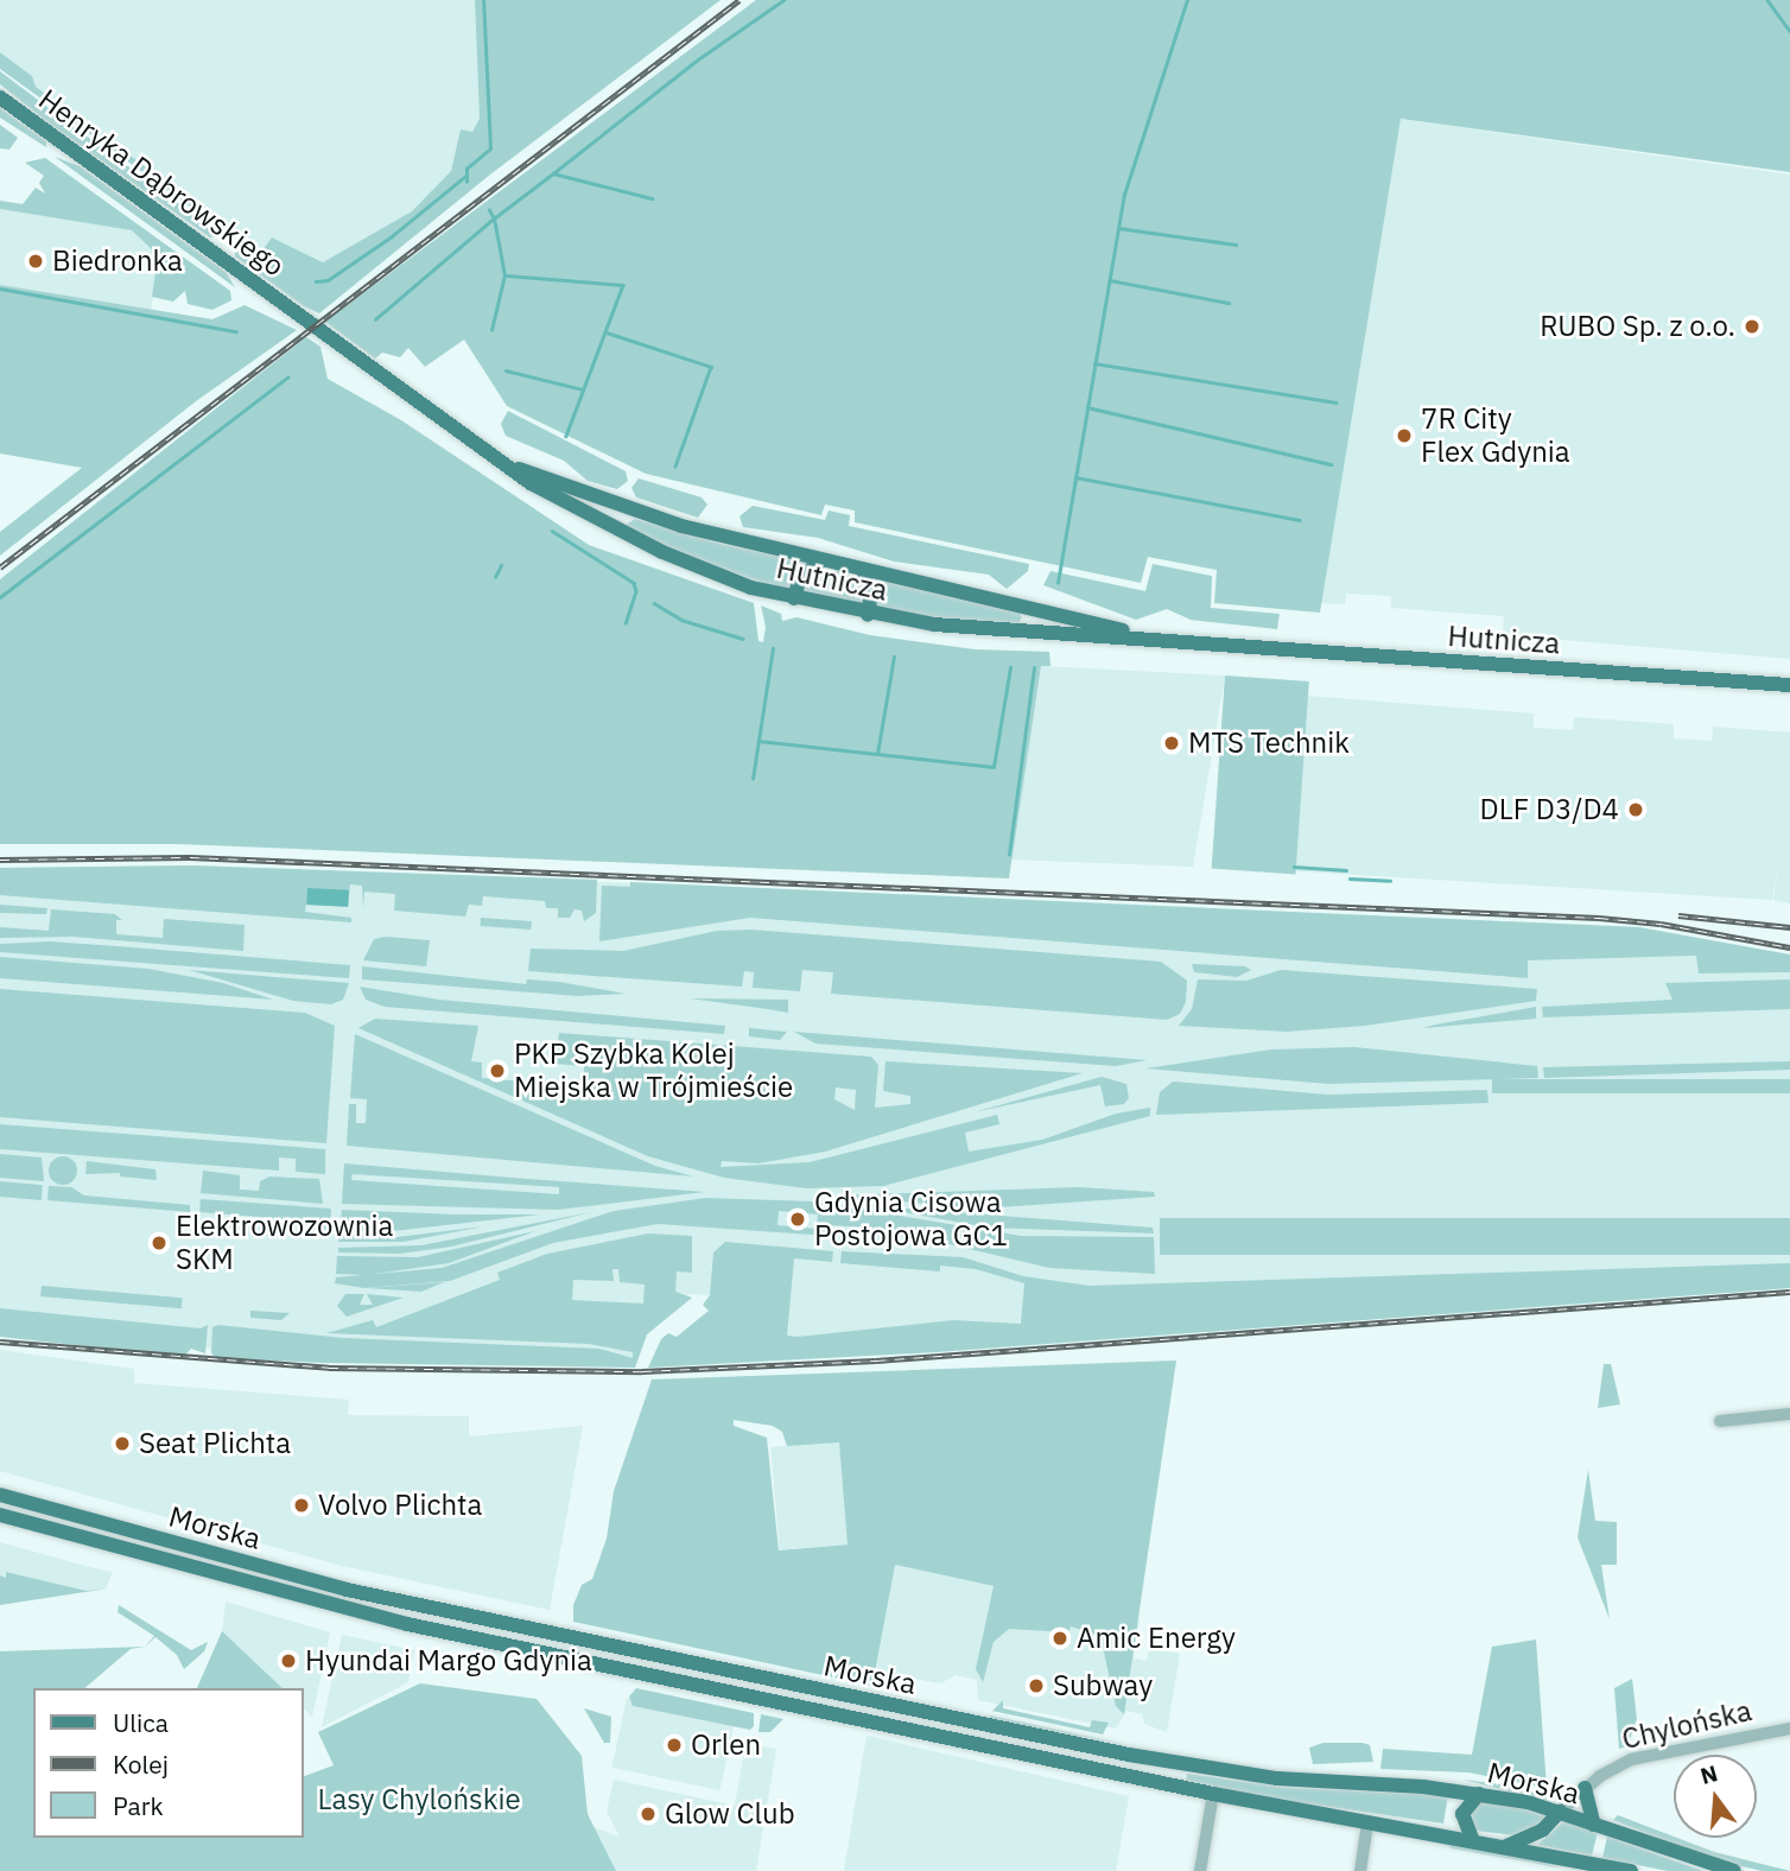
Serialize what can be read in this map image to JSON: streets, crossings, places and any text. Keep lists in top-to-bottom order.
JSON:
{
  "streets": {
    "main road": ["Henryka Dąbrowskiego", "Hutnicza", "Morska"],
    "street": ["Chylońska"]
  },
  "crossings": [
    ["Henryka Dąbrowskiego", "Hutnicza"],
    ["Morska", "Chylońska"]
  ],
  "parks": ["Lasy Chylońskie"],
  "places": [
    "Biedronka",
    "RUBO Sp. z o.o.",
    "7R City Flex Gdynia",
    "MTS Technik",
    "DLF D3/D4",
    "PKP Szybka Kolej Miejska w Trójmieście",
    "Gdynia Cisowa Postojowa GC1",
    "Elektrowozownia SKM",
    "Seat Plichta",
    "Volvo Plichta",
    "Amic Energy",
    "Hyundai Margo Gdynia",
    "Subway",
    "Orlen",
    "Glow Club"
  ],
  "legend": ["Ulica", "Kolej", "Park"],
  "north": "top"
}
